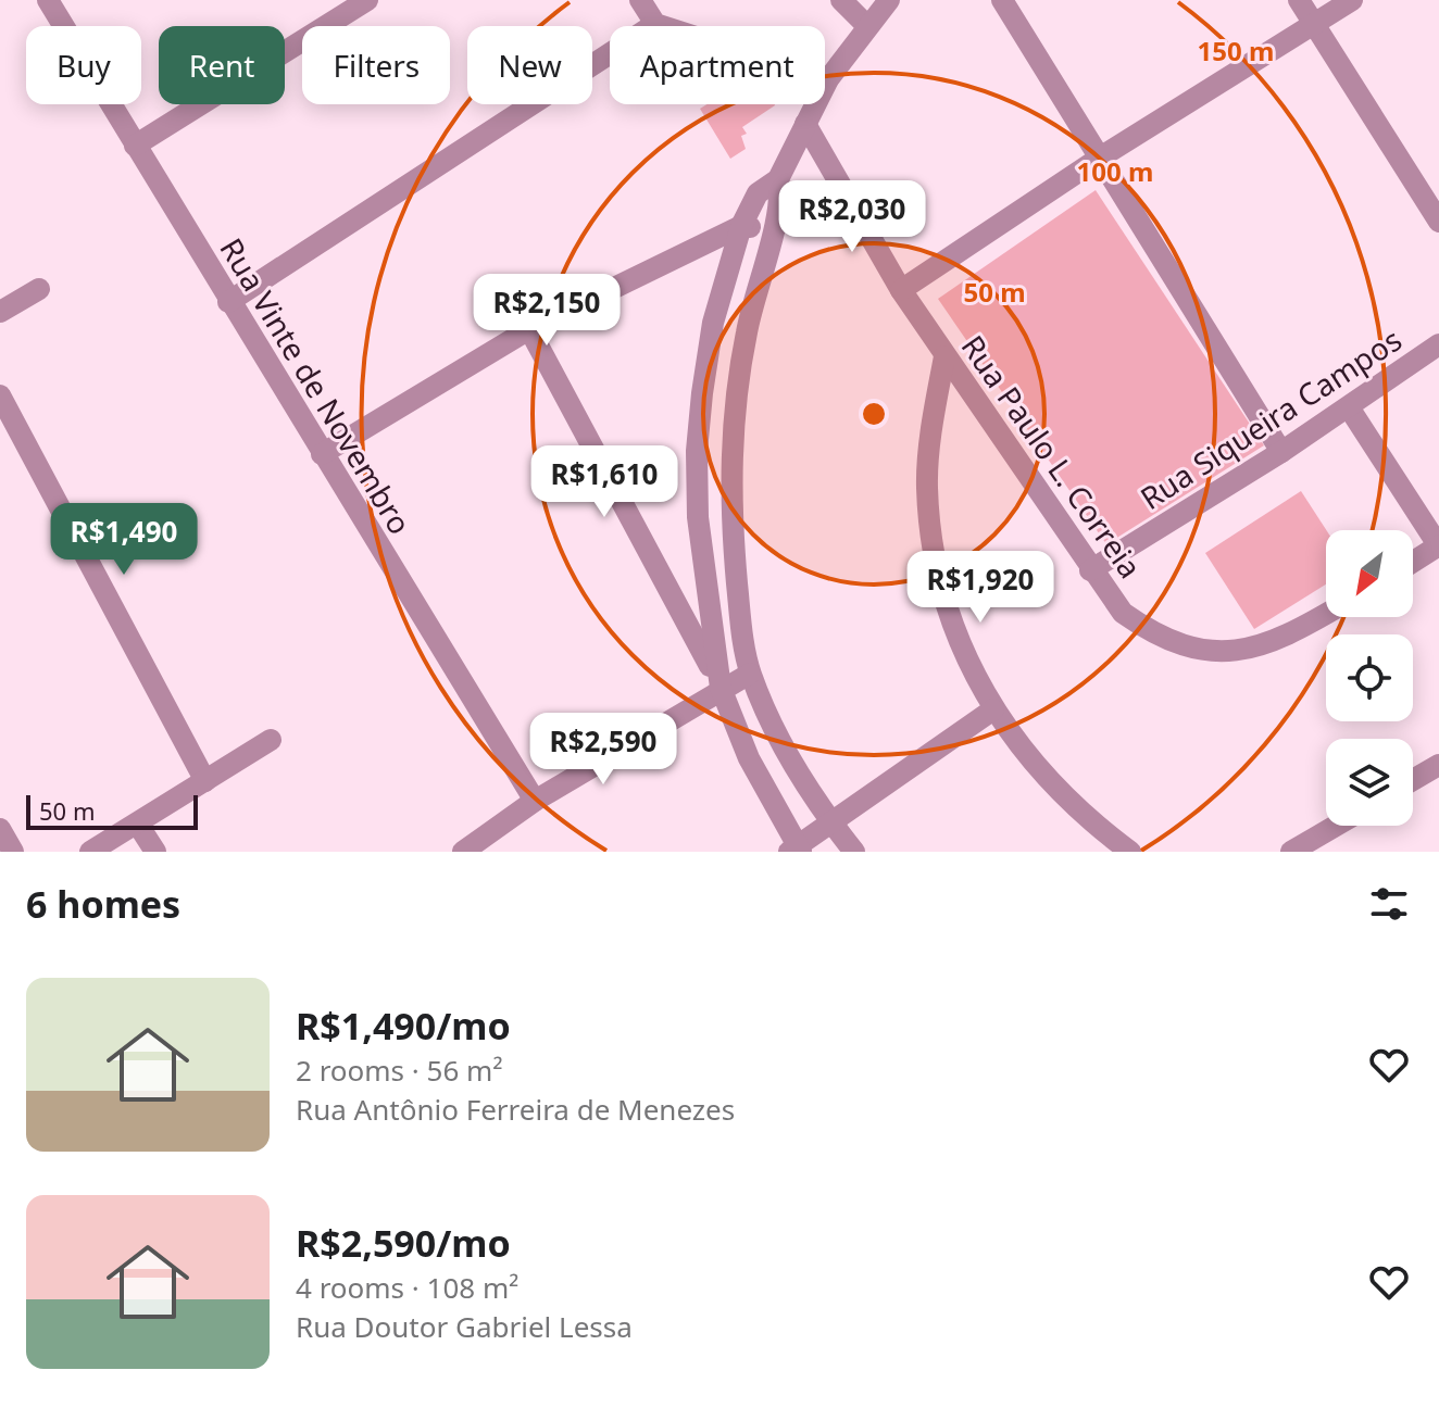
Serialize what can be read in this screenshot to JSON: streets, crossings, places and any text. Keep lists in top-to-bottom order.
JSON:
{
  "streets": {
    "street": ["Rua Vinte de Novembro", "Rua Siqueira Campos", "Rua Paulo L. Correia"]
  },
  "crossings": [
    ["Rua Siqueira Campos", "Rua Paulo L. Correia"]
  ],
  "scale_bar": "50 m",
  "north": "bottom left",
  "page": {
    "chip": [
      "Buy",
      "Rent",
      "Filters",
      "New",
      "Apartment"
    ],
    "price": [
      "R$2,030",
      "R$2,150",
      "R$1,610",
      "R$1,490",
      "R$1,920",
      "R$2,590"
    ],
    "scale": "50 m",
    "heading": "6 homes",
    "list": [
      {
        "name": "R$1,490/mo",
        "note": "2 rooms · 56 m² · Rua Antônio Ferreira de Menezes"
      },
      {
        "name": "R$2,590/mo",
        "note": "4 rooms · 108 m² · Rua Doutor Gabriel Lessa"
      }
    ]
  },
  "rings": ["150 m", "100 m", "50 m"]
}
